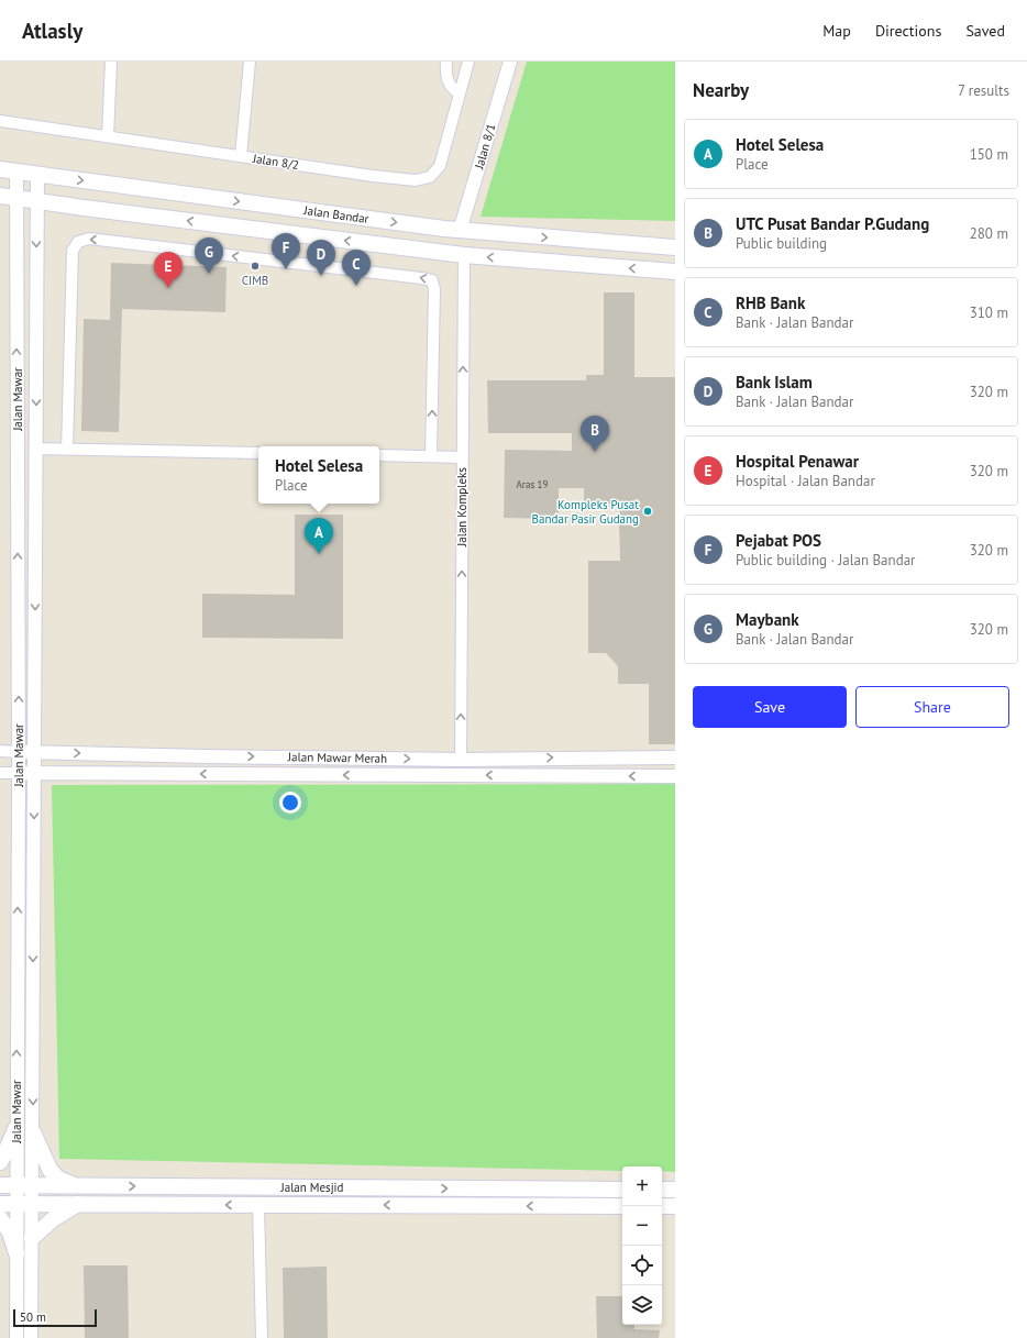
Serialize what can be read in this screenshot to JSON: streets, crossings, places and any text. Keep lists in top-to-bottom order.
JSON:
{
  "streets": {
    "main road": ["Jalan Bandar", "Jalan Mesjid"],
    "street": [
      "Jalan 8/1",
      "Jalan 8/2",
      "Jalan Mawar",
      "Jalan Kompleks",
      "Jalan Mawar Merah"
    ]
  },
  "crossings": [
    ["Jalan 8/1", "Jalan Bandar"],
    ["Jalan Bandar", "Jalan Mawar"],
    ["Jalan Bandar", "Jalan Kompleks"],
    ["Jalan Mawar", "Jalan Mawar Merah"],
    ["Jalan Mawar", "Jalan Mesjid"],
    ["Jalan Kompleks", "Jalan Mawar Merah"]
  ],
  "one_way": ["Jalan Kompleks"],
  "places": ["CIMB", "Kompleks Pusat Bandar Pasir Gudang"],
  "house_numbers": ["Aras 19"],
  "scale_bar": "50 m",
  "page": {
    "header": "Atlasly",
    "nav": ["Map", "Directions", "Saved"],
    "heading": ["Nearby", "7 results"],
    "list": [
      {
        "mark": "A",
        "name": "Hotel Selesa",
        "note": "Place",
        "value": "150 m"
      },
      {
        "mark": "B",
        "name": "UTC Pusat Bandar P.Gudang",
        "note": "Public building",
        "value": "280 m"
      },
      {
        "mark": "C",
        "name": "RHB Bank",
        "note": "Bank · Jalan Bandar",
        "value": "310 m"
      },
      {
        "mark": "D",
        "name": "Bank Islam",
        "note": "Bank · Jalan Bandar",
        "value": "320 m"
      },
      {
        "mark": "E",
        "name": "Hospital Penawar",
        "note": "Hospital · Jalan Bandar",
        "value": "320 m"
      },
      {
        "mark": "F",
        "name": "Pejabat POS",
        "note": "Public building · Jalan Bandar",
        "value": "320 m"
      },
      {
        "mark": "G",
        "name": "Maybank",
        "note": "Bank · Jalan Bandar",
        "value": "320 m"
      }
    ],
    "pins": [
      "F",
      "G",
      "D",
      "C",
      "E",
      "B",
      "A"
    ],
    "popup": ["Hotel Selesa", "Place"],
    "buttons": ["Save", "Share"],
    "map_buttons": ["+", "−"],
    "scale": "50 m"
  }
}
